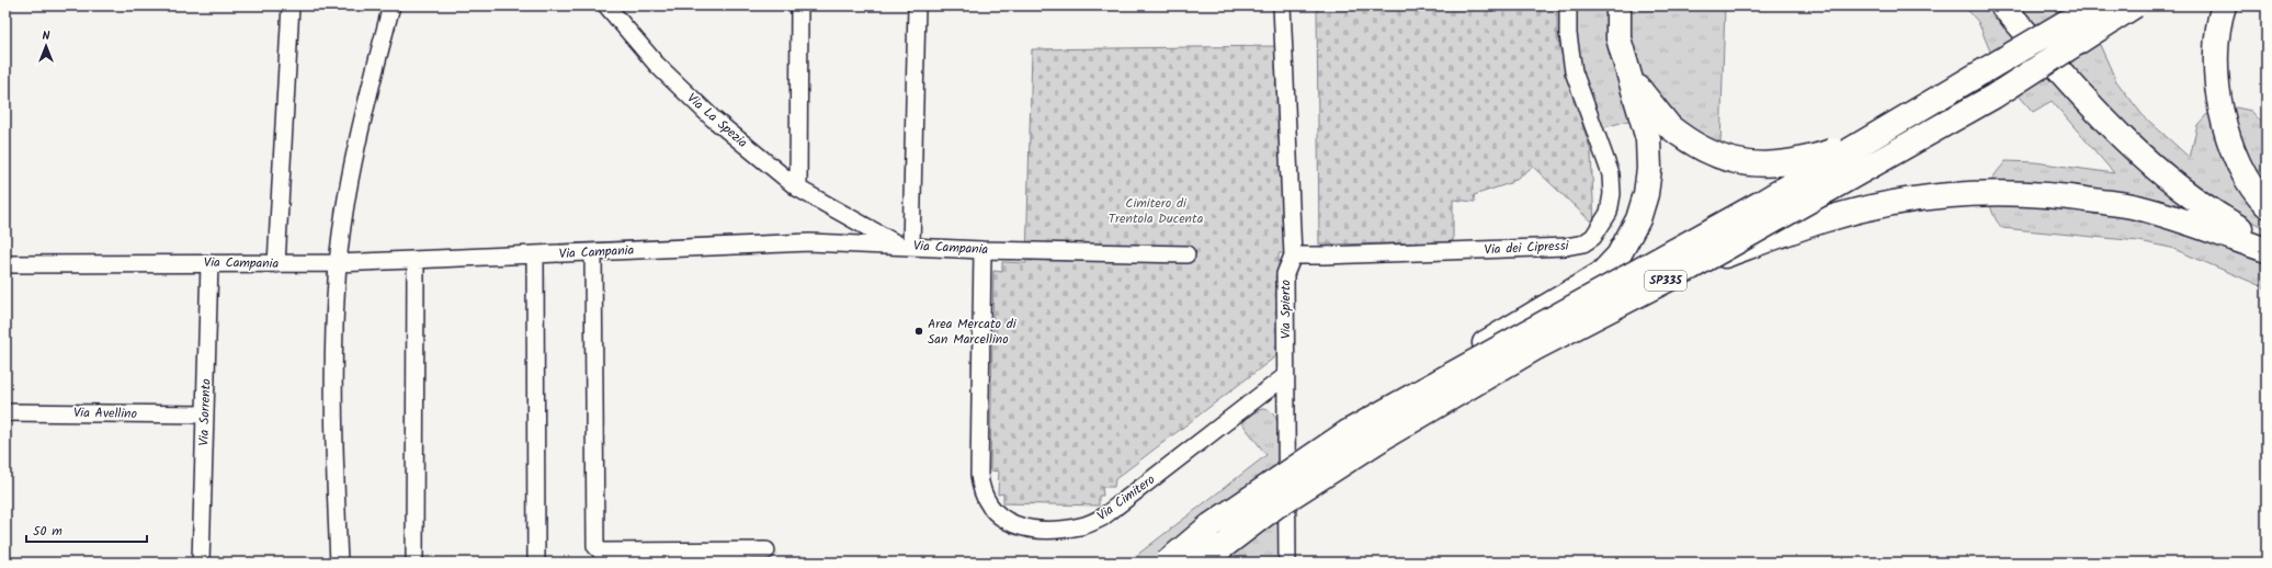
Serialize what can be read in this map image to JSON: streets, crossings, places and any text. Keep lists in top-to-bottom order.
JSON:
{
  "streets": {
    "highway": ["SP335"],
    "street": [
      "Via La Spezia",
      "Via Campania",
      "Via dei Cipressi",
      "Via Spierto",
      "Via Sorrento",
      "Via Avellino",
      "Via Cimitero"
    ]
  },
  "crossings": [
    ["Via La Spezia", "Via Campania"],
    ["Via Campania", "Via Sorrento"],
    ["Via Campania", "Via Cimitero"],
    ["Via dei Cipressi", "Via Spierto"],
    ["Via Spierto", "Via Cimitero"],
    ["Via Sorrento", "Via Avellino"]
  ],
  "parks": ["Cimitero di Trentola Ducenta"],
  "places": ["Area Mercato di San Marcellino"],
  "scale_bar": "50 m",
  "north": "top"
}
